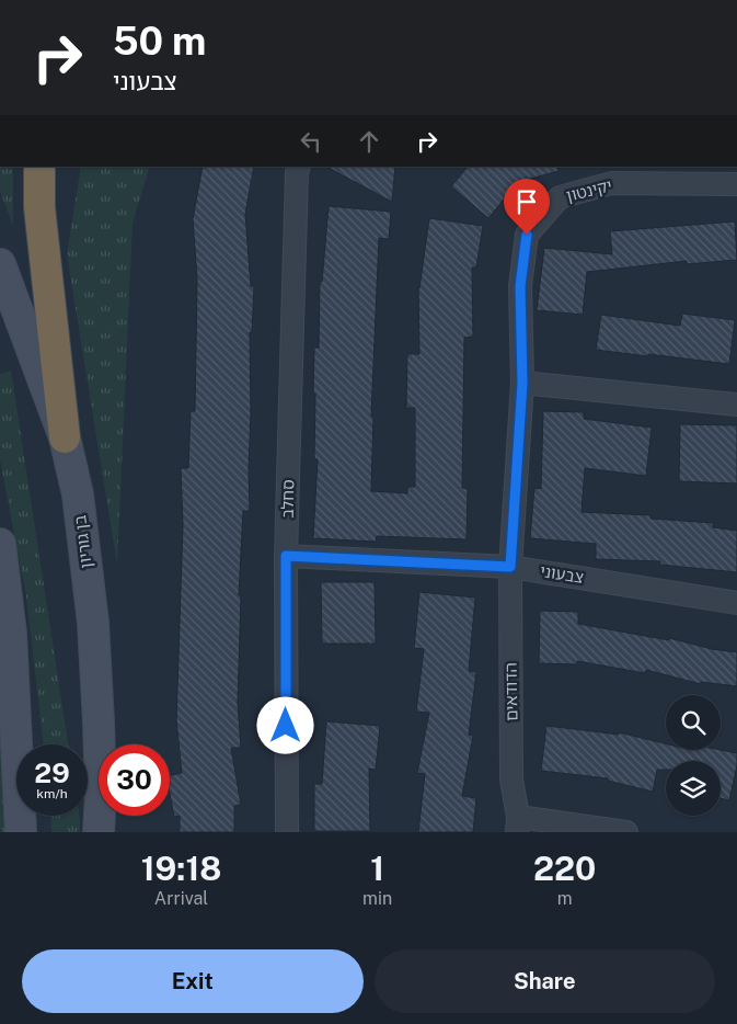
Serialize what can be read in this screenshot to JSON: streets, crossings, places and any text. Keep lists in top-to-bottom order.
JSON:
{
  "streets": {
    "main road": ["בן גוריון"],
    "street": [
      "יקינטון",
      "סחלב",
      "צבעוני",
      "הדודאים"
    ]
  },
  "crossings": [
    ["יקינטון", "צבעוני"],
    ["יקינטון", "הדודאים"],
    ["סחלב", "צבעוני"],
    ["צבעוני", "הדודאים"]
  ],
  "page": {
    "turn": ["50 m", "צבעוני"],
    "speed": "29 km/h",
    "limit": "30",
    "eta": [
      "19:18",
      "Arrival",
      "1",
      "min",
      "220",
      "m"
    ],
    "buttons": ["Exit", "Share"]
  }
}
